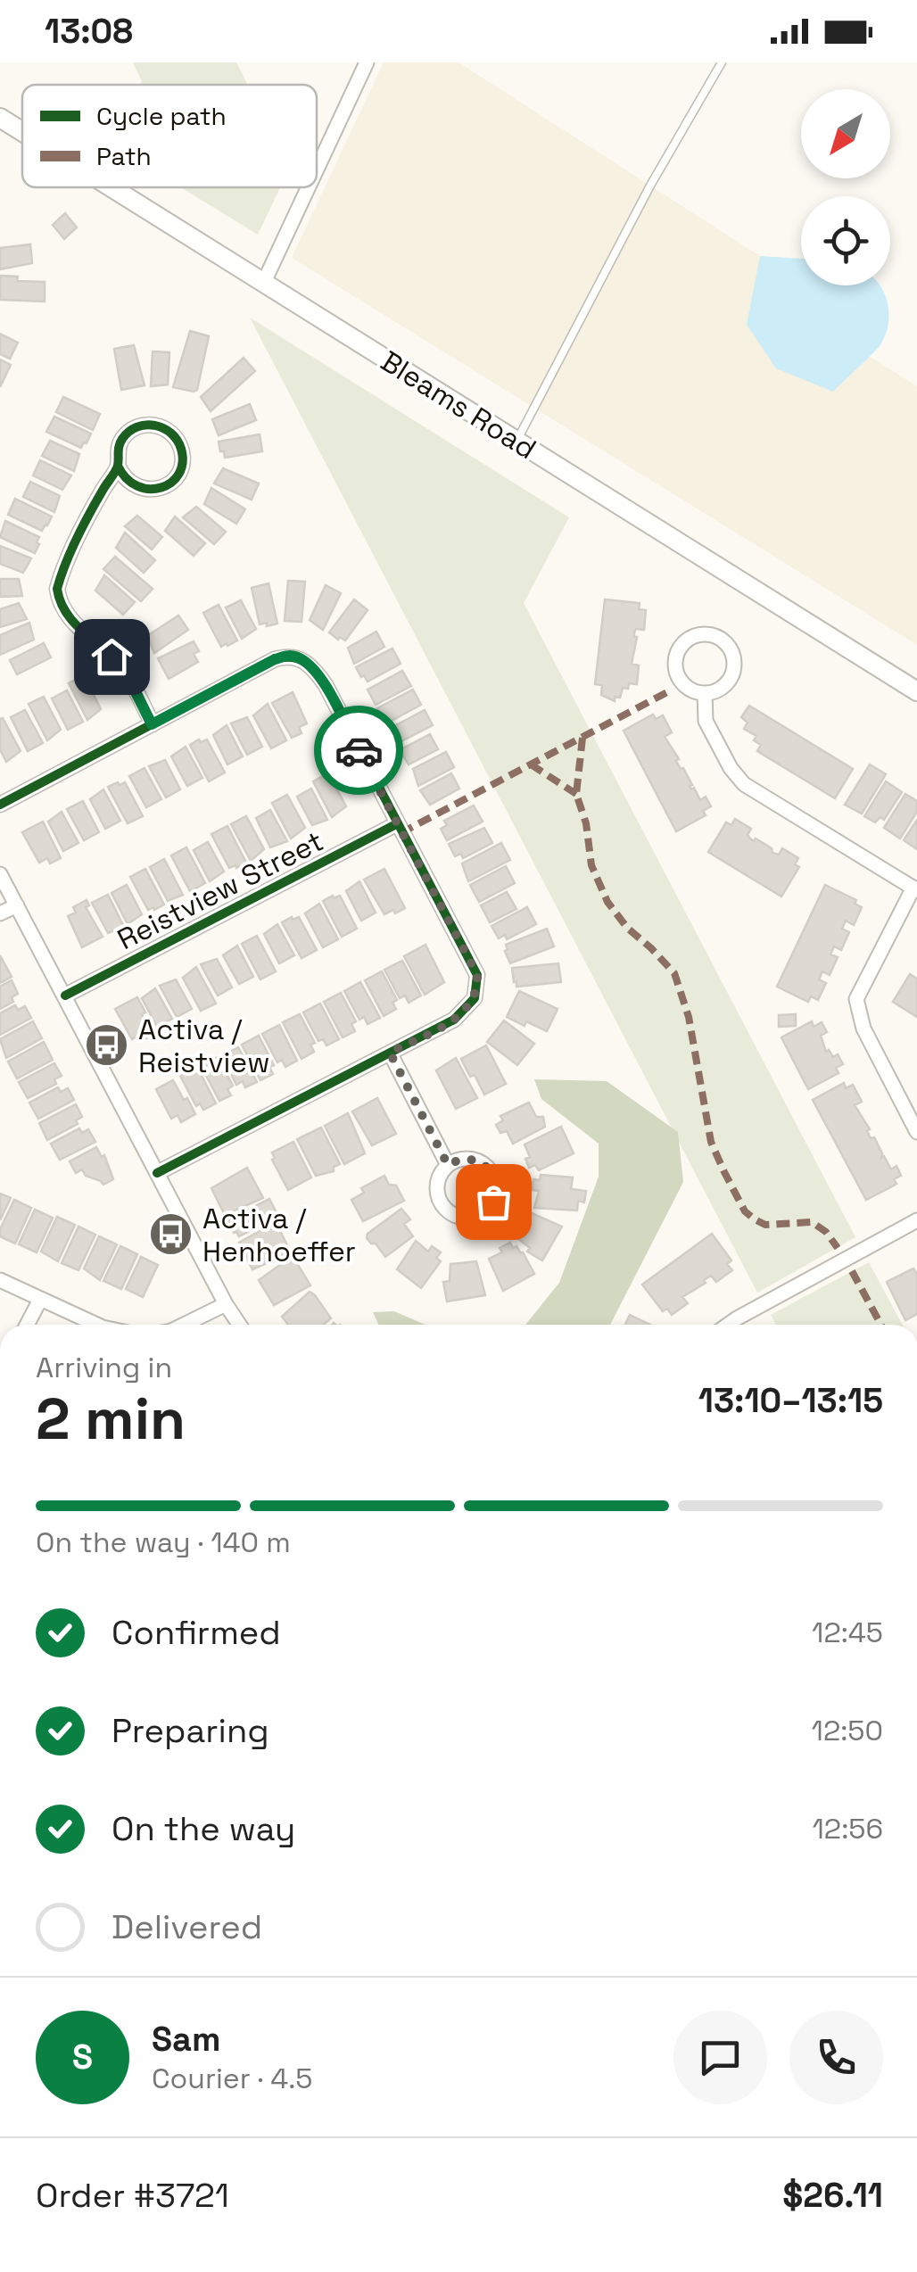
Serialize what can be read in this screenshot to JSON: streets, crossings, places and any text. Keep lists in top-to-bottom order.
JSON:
{
  "streets": {
    "main road": ["Bleams Road"],
    "street": ["Reistview Street"]
  },
  "places": {
    "bus stop": ["Activa / Reistview", "Activa / Henhoeffer"]
  },
  "legend": ["Cycle path", "Path"],
  "north": "bottom left",
  "page": {
    "status": "13:08",
    "heading": ["2 min", "Arriving in", "13:10–13:15"],
    "panel": [
      "Sam",
      "Courier · 4.5",
      "Order #3721",
      "$26.11"
    ],
    "bar": "On the way · 140 m",
    "list": [
      ["Confirmed", "12:45"],
      ["Preparing", "12:50"],
      ["On the way", "12:56"],
      "Delivered"
    ],
    "round": "S"
  }
}
